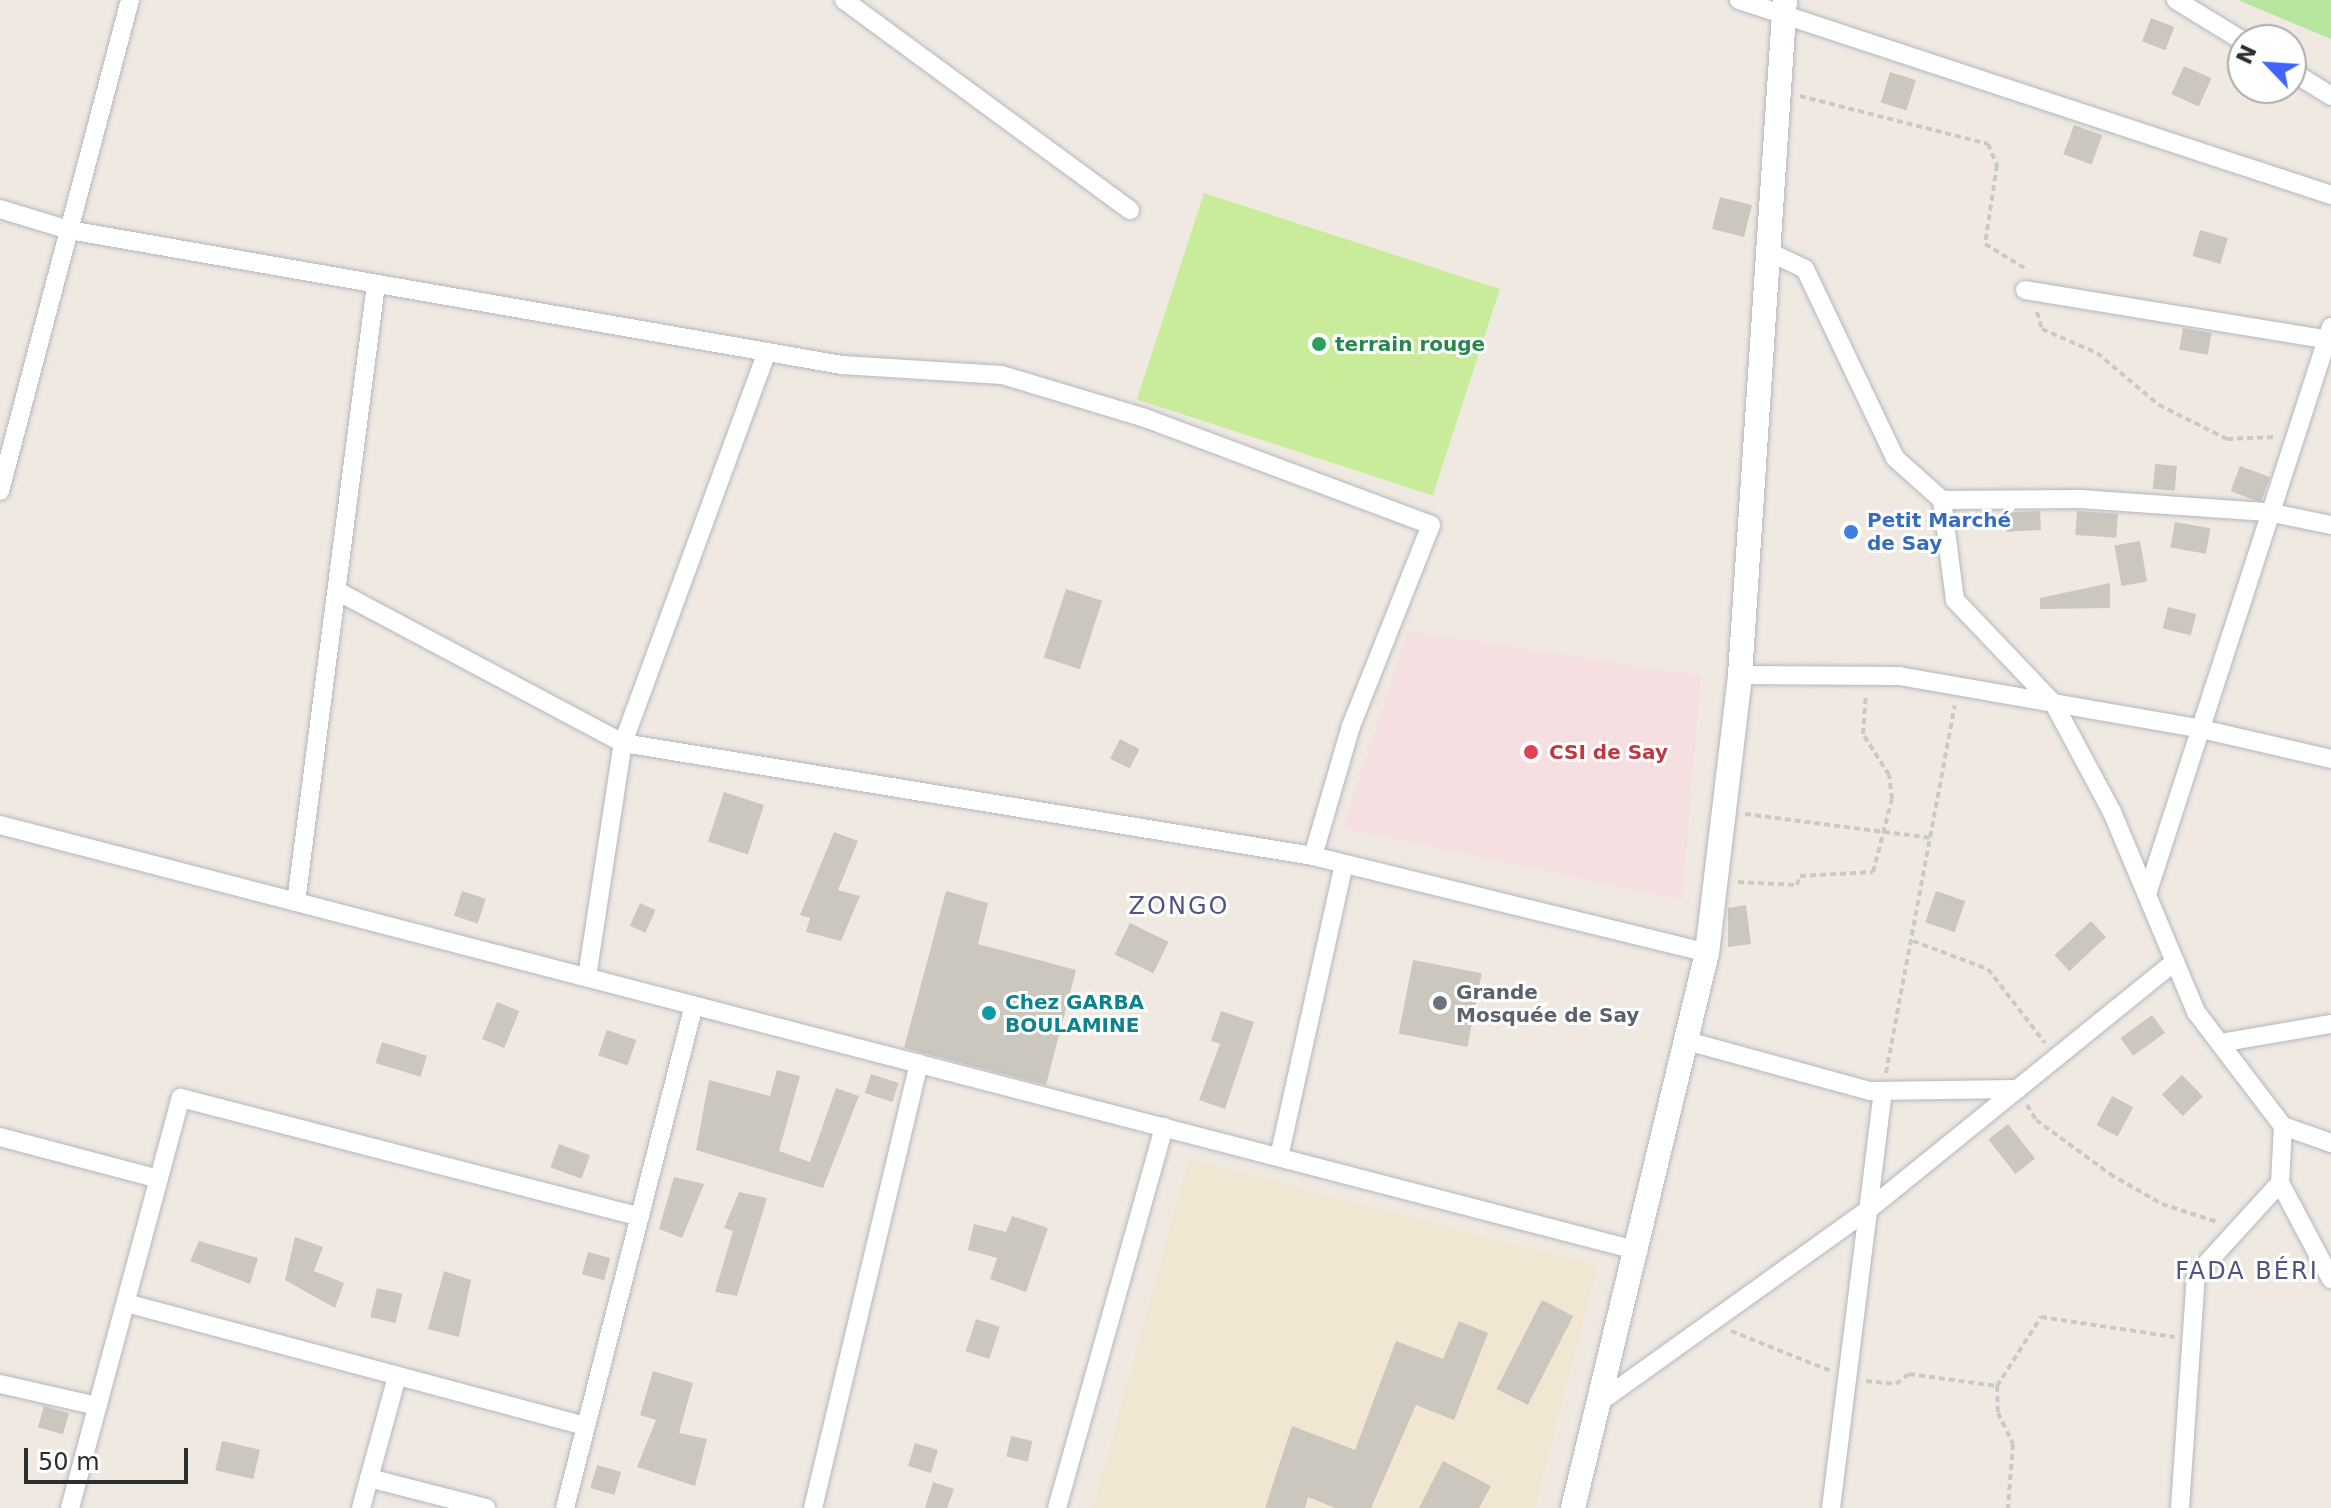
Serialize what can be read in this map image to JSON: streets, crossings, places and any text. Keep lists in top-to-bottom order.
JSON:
{
  "districts": ["ZONGO", "FADA BÉRI"],
  "places": [
    "terrain rouge",
    "Petit Marché de Say",
    "CSI de Say",
    "Grande Mosquée de Say",
    "Chez GARBA BOULAMINE"
  ],
  "scale_bar": "50 m",
  "north": "top left"
}
